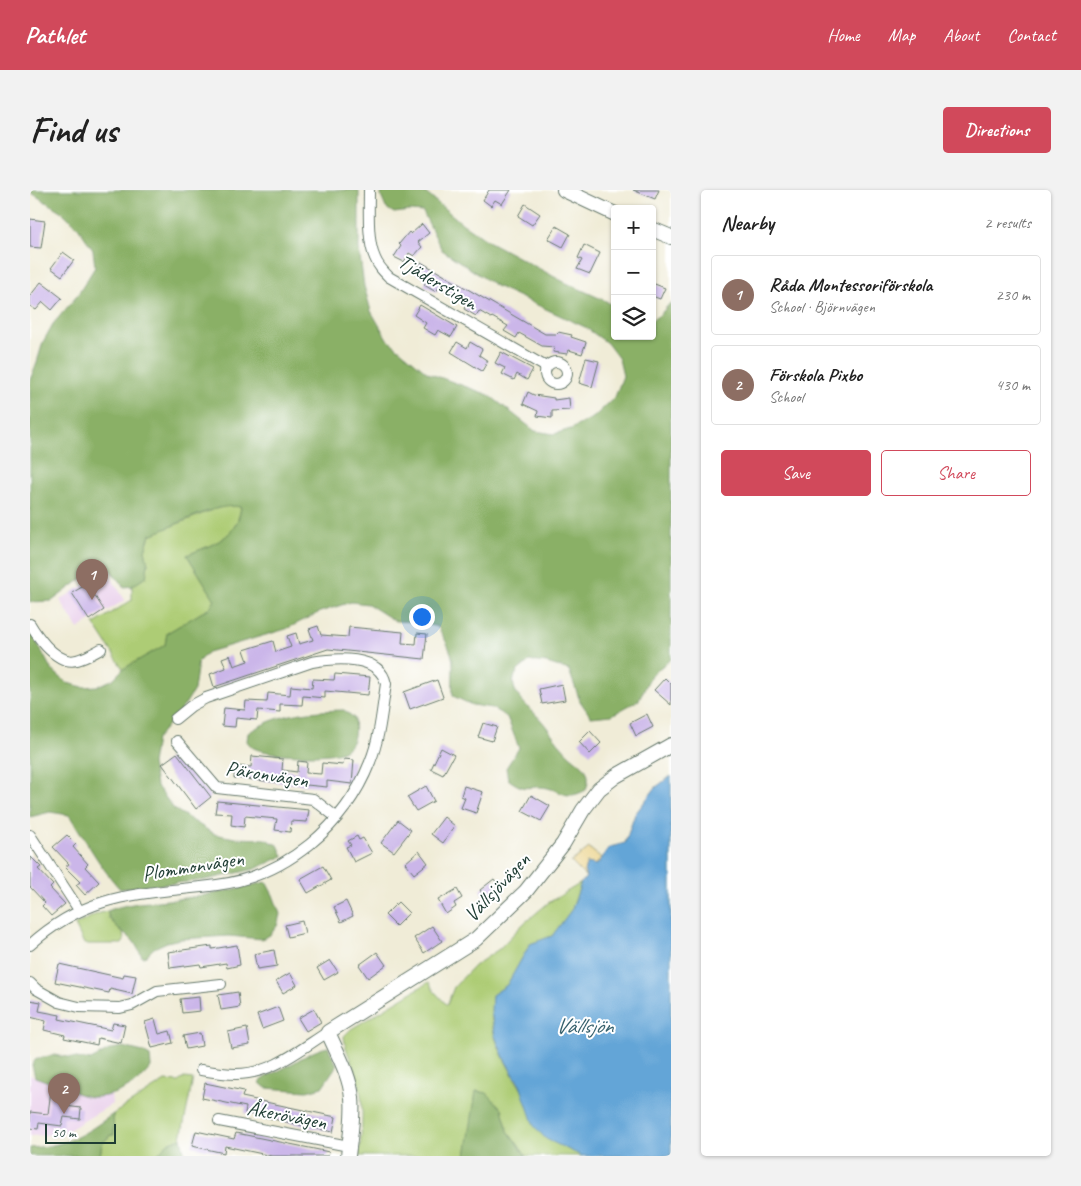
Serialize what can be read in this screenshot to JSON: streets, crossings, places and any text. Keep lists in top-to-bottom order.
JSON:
{
  "streets": {
    "street": [
      "Tjäderstigen",
      "Päronvägen",
      "Plommonvägen",
      "Vällsjövägen",
      "Åkerövägen"
    ]
  },
  "crossings": [
    ["Päronvägen", "Plommonvägen"]
  ],
  "water": ["Vällsjön"],
  "scale_bar": "50 m",
  "page": {
    "header": "Pathlet",
    "nav": [
      "Home",
      "Map",
      "About",
      "Contact"
    ],
    "buttons": [
      "Directions",
      ["Save", "Share"]
    ],
    "title": "Find us",
    "heading": ["Nearby", "2 results"],
    "map_buttons": ["+", "−"],
    "list": [
      {
        "mark": "1",
        "name": "Råda Montessoriförskola",
        "note": "School · Björnvägen",
        "value": "230 m"
      },
      {
        "mark": "2",
        "name": "Förskola Pixbo",
        "note": "School",
        "value": "430 m"
      }
    ],
    "pins": ["1", "2"],
    "scale": "50 m"
  }
}
